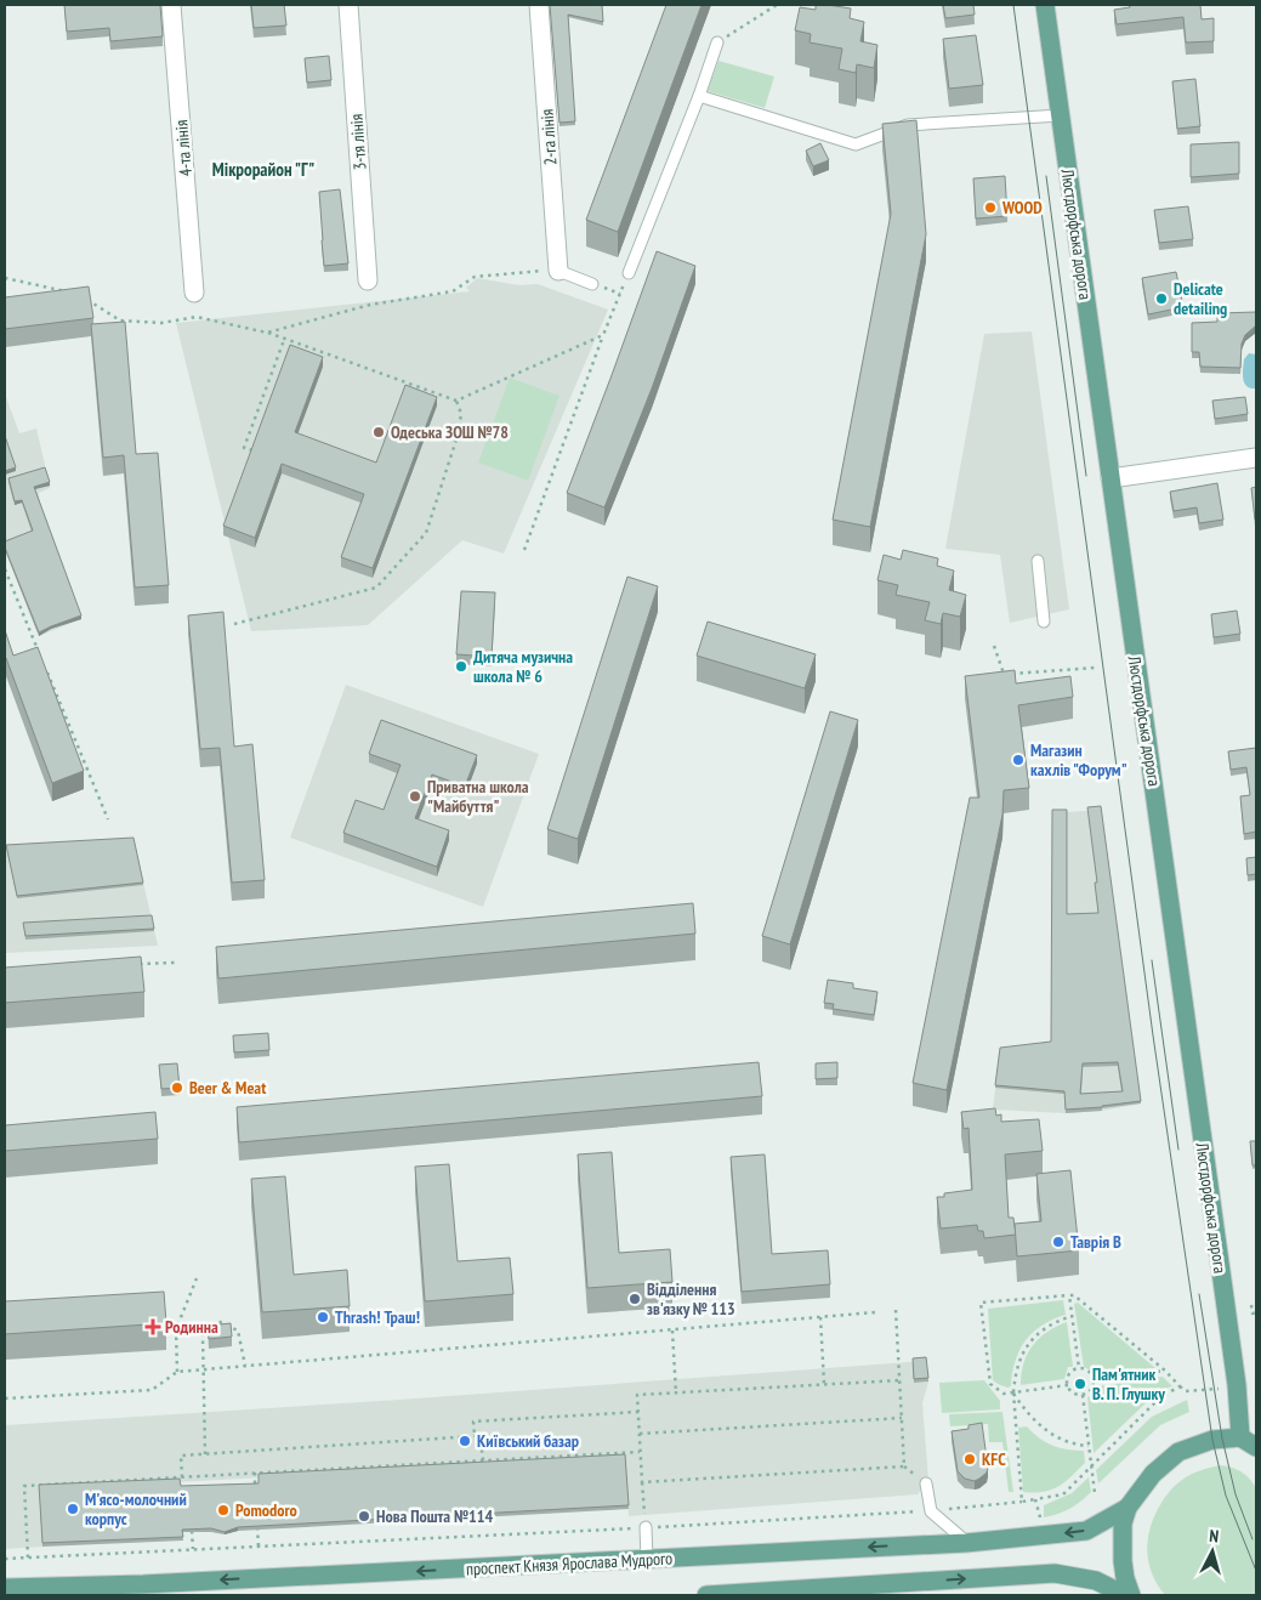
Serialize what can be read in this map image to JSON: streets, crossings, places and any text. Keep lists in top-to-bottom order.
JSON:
{
  "streets": {
    "main road": ["Люстдорфська дорога", "проспект Князя Ярослава Мудрого"],
    "street": ["2-га лінія", "3-тя лінія", "4-та лінія"]
  },
  "districts": ["Мікрорайон \"Г\""],
  "places": {
    "other": [
      "WOOD",
      "Delicate detailing",
      "Одеська ЗОШ №78",
      "Дитяча музична школа № 6",
      "Магазин кахлів \"Форум\"",
      "Приватна школа \"Майбуття\"",
      "Beer & Meat",
      "Таврія В",
      "Відділення зв'язку № 113",
      "Thrash! Траш!",
      "Пам'ятник В. П. Глушку",
      "Київський базар",
      "KFC",
      "М'ясо-молочний корпус",
      "Pomodoro",
      "Нова Пошта №114"
    ],
    "health": ["Родинна"]
  },
  "north": "top"
}
